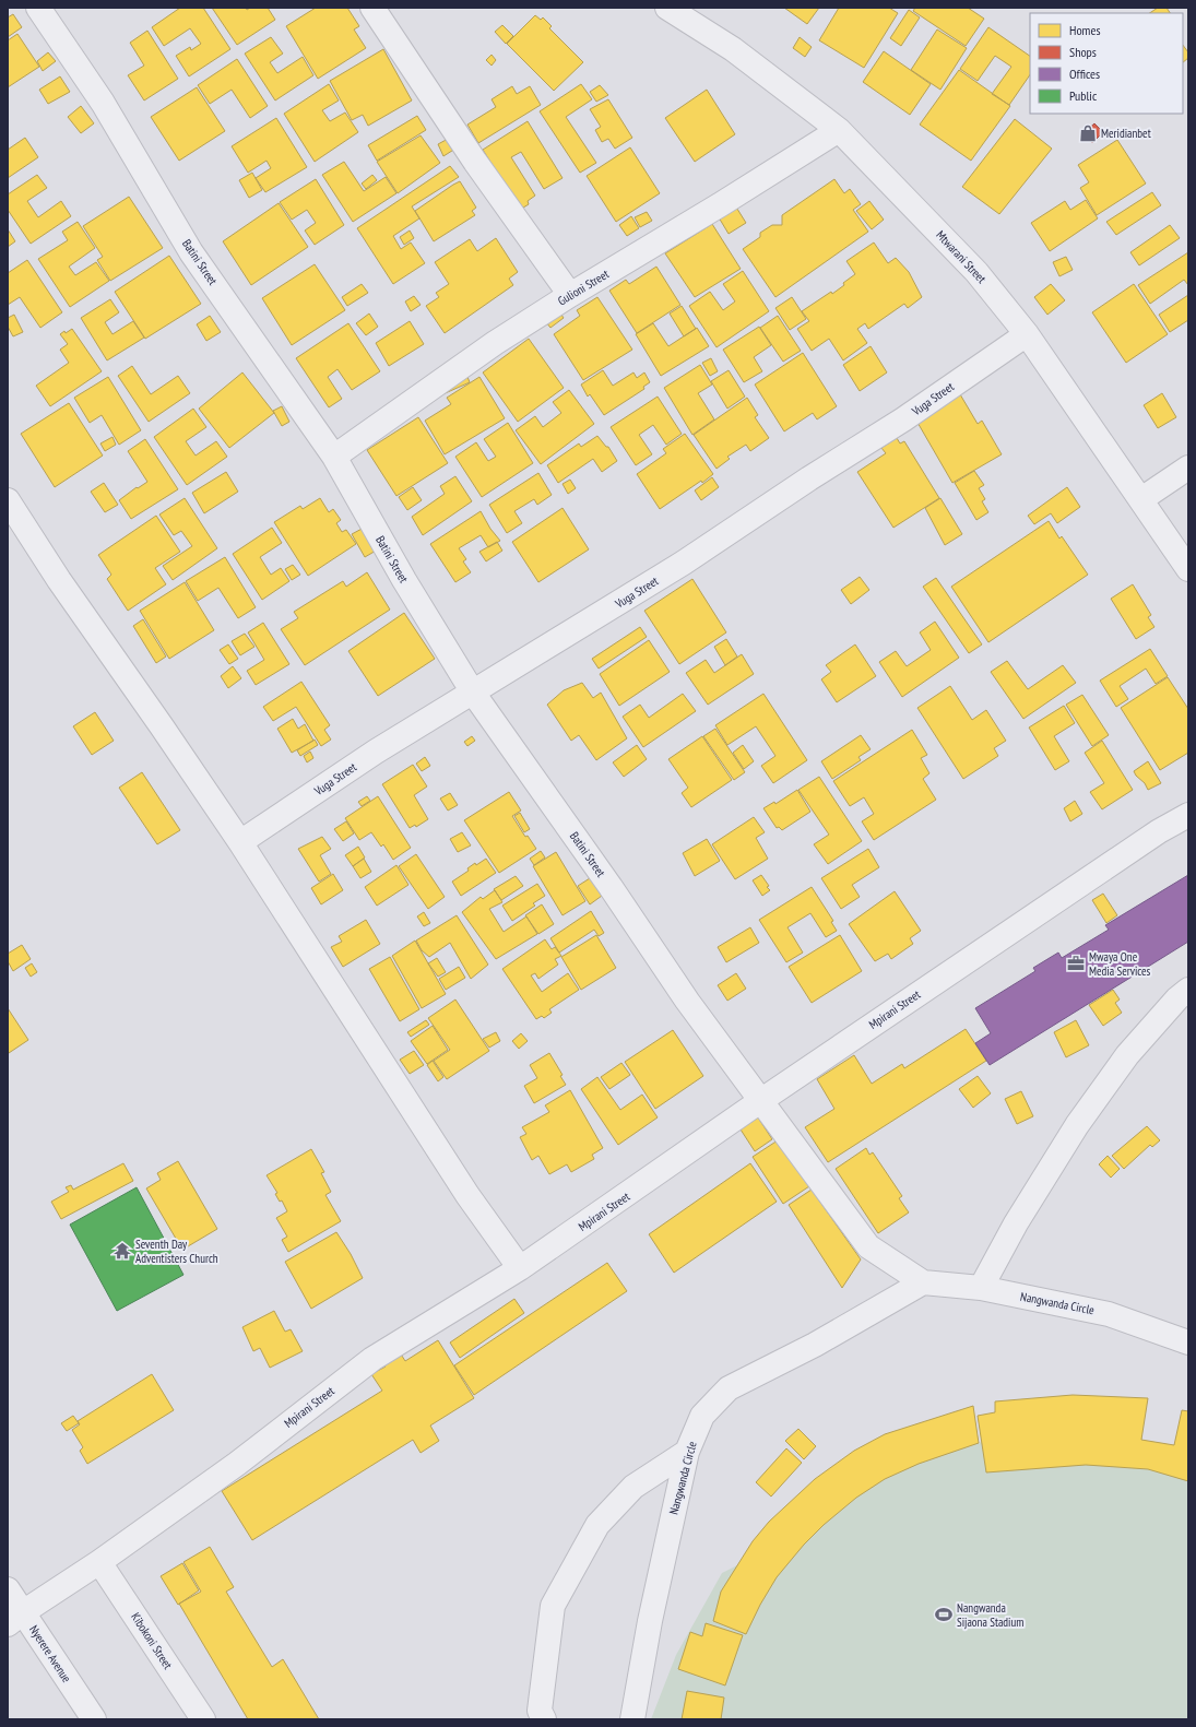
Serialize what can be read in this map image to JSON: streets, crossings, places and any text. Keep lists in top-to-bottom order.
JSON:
{
  "streets": {
    "street": [
      "Mtwarani Street",
      "Batini Street",
      "Gulioni Street",
      "Vuga Street",
      "Mpirani Street",
      "Nangwanda Circle",
      "Kibokoni Street",
      "Nyerere Avenue"
    ]
  },
  "crossings": [
    ["Mtwarani Street", "Gulioni Street"],
    ["Mtwarani Street", "Vuga Street"],
    ["Batini Street", "Gulioni Street"],
    ["Batini Street", "Vuga Street"],
    ["Batini Street", "Mpirani Street"],
    ["Batini Street", "Nangwanda Circle"],
    ["Mpirani Street", "Nangwanda Circle"],
    ["Mpirani Street", "Kibokoni Street"],
    ["Mpirani Street", "Nyerere Avenue"]
  ],
  "places": {
    "shop": ["Meridianbet"],
    "office": ["Mwaya One Media Services"],
    "temple": ["Seventh Day Adventisters Church"],
    "sports": ["Nangwanda Sijaona Stadium"]
  },
  "legend": [
    "Homes",
    "Shops",
    "Offices",
    "Public"
  ]
}
